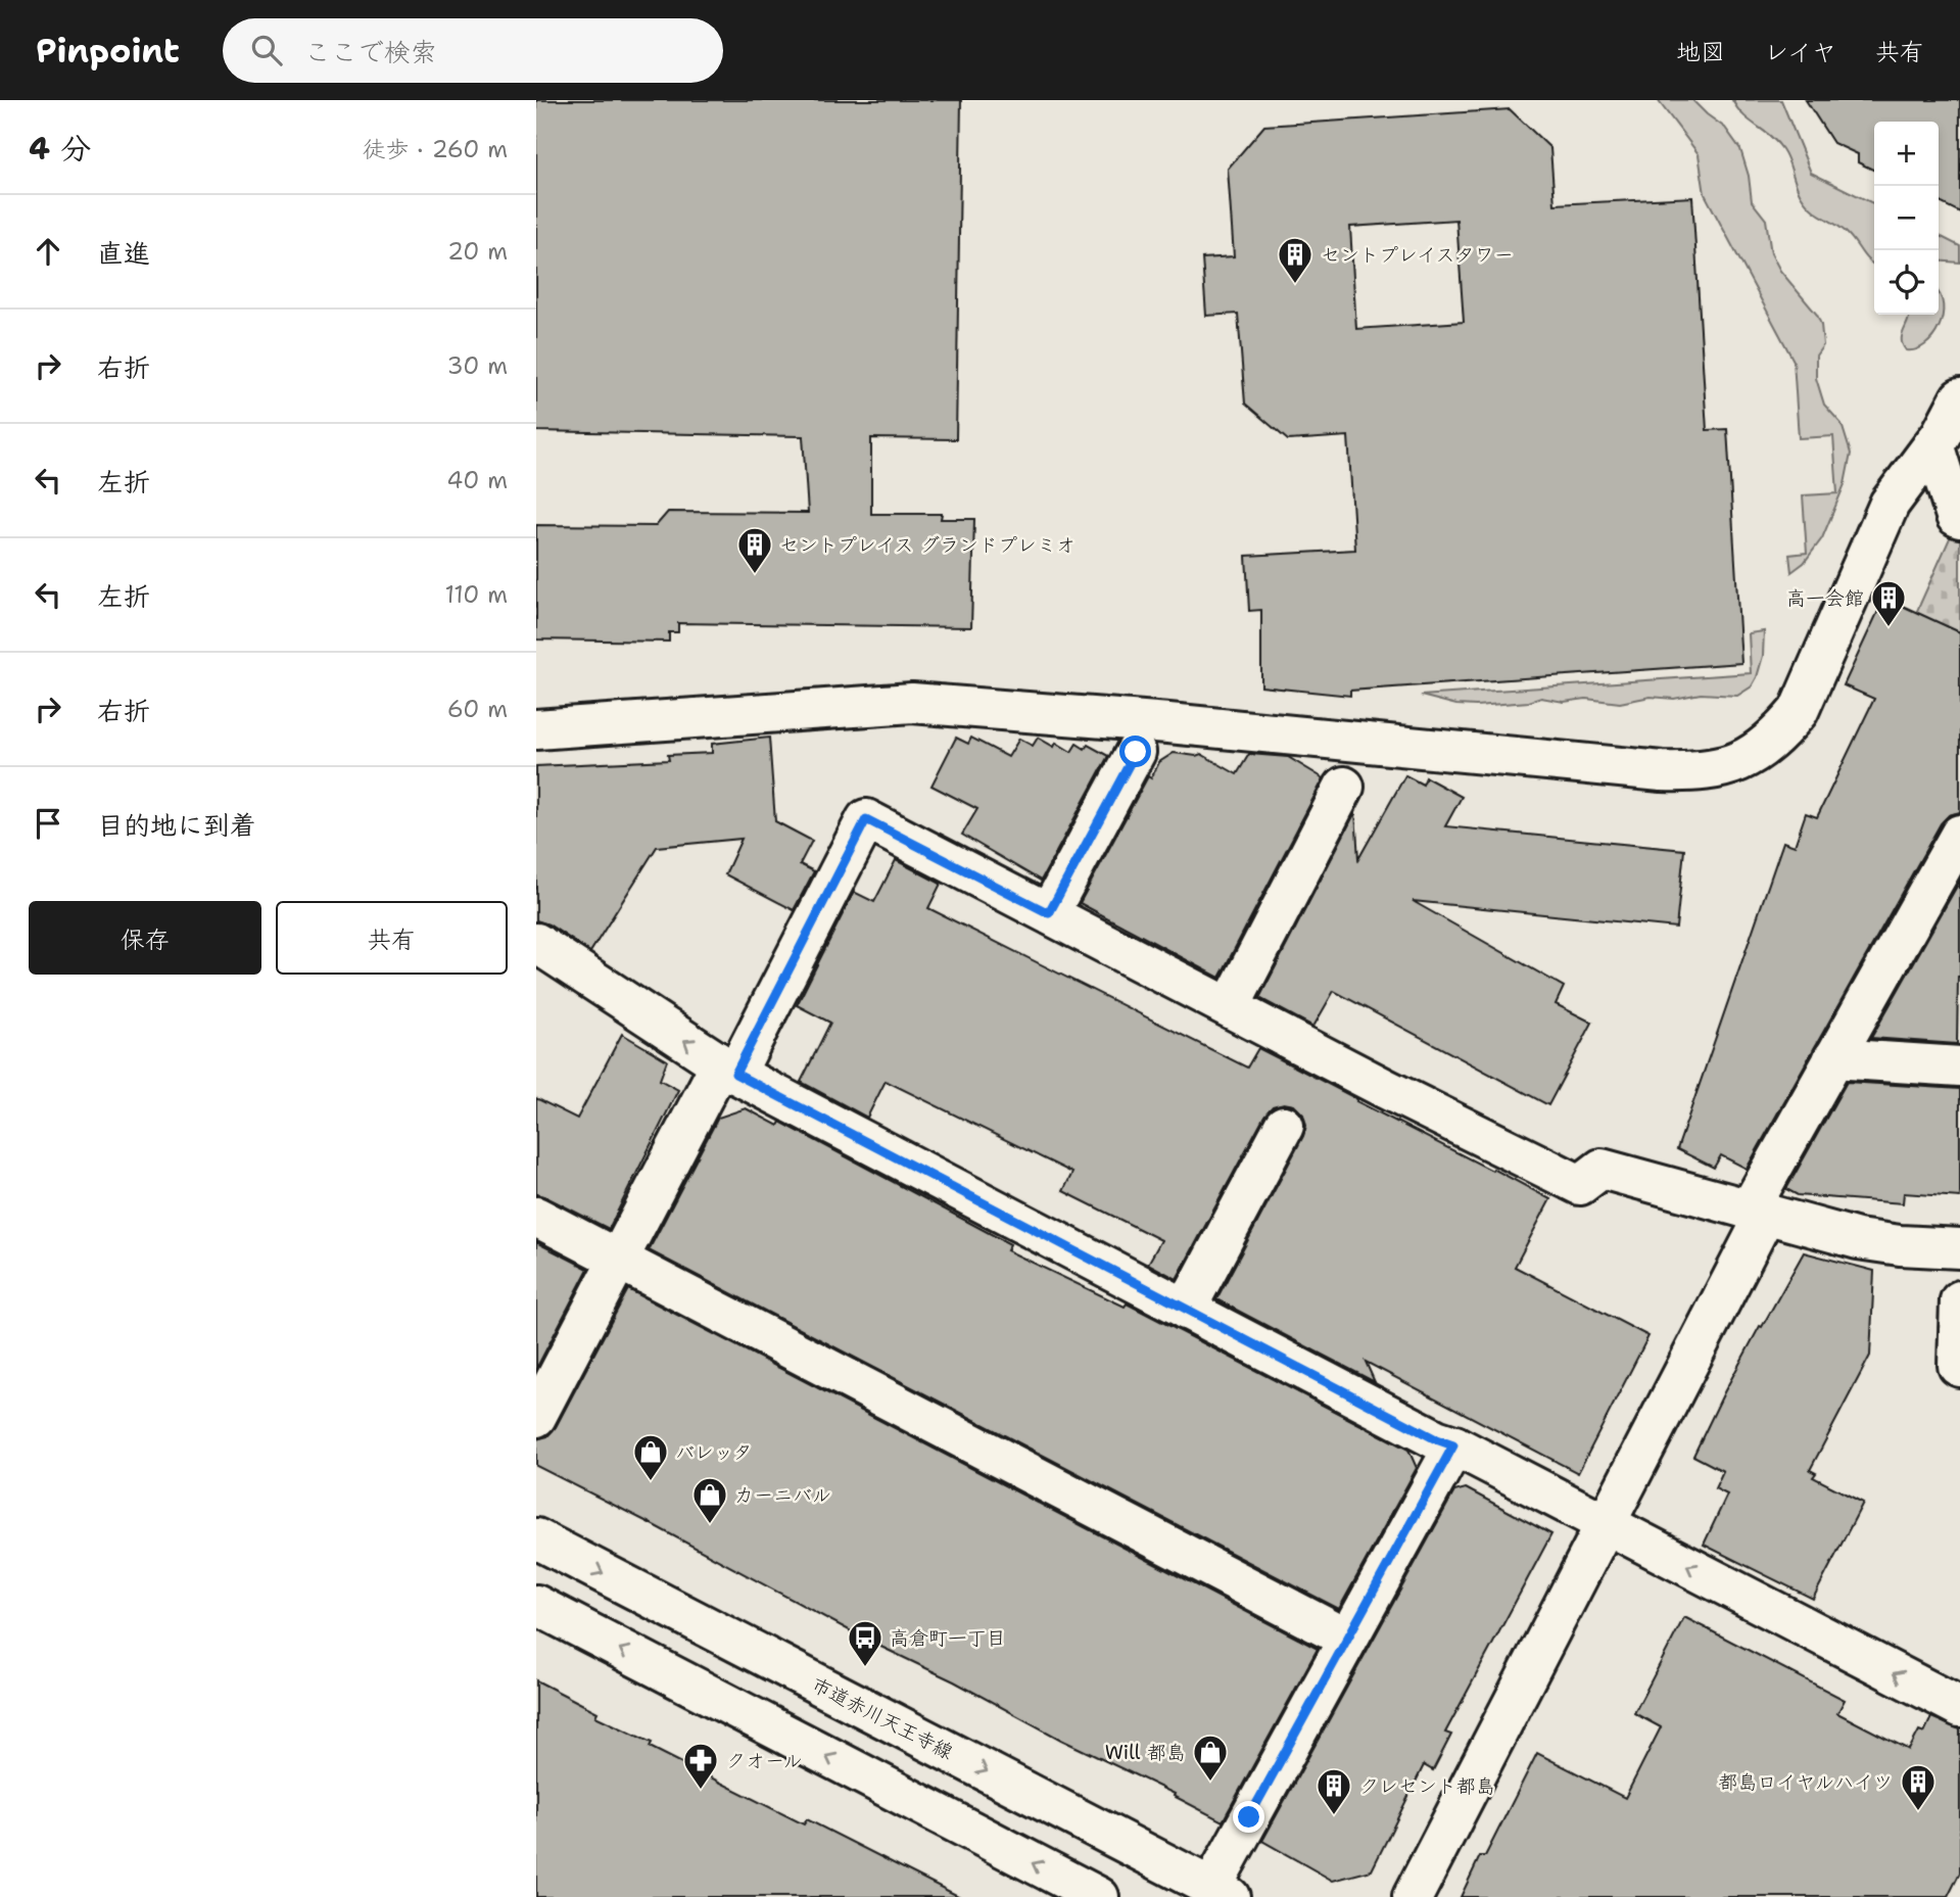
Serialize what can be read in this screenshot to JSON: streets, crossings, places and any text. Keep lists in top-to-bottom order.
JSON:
{
  "streets": {
    "street": ["市道赤川天王寺線"]
  },
  "places": {
    "building": [
      "セントプレイスタワー",
      "セントプレイス グランドプレミオ",
      "高一会館",
      "都島ロイヤルハイツ",
      "クレセント都島"
    ],
    "shop": ["バレッタ", "カーニバル", "Will 都島"],
    "bus stop": ["高倉町一丁目"],
    "pharmacy": ["クオール"]
  },
  "page": {
    "header": "Pinpoint",
    "search": "ここで検索",
    "nav": ["地図", "レイヤ", "共有"],
    "heading": ["4 分", "徒歩 · 260 m"],
    "map_buttons": ["+", "−"],
    "list": [
      ["直進", "20 m"],
      ["右折", "30 m"],
      ["左折", "40 m"],
      ["左折", "110 m"],
      ["右折", "60 m"],
      "目的地に到着"
    ],
    "buttons": ["保存", "共有"]
  }
}
